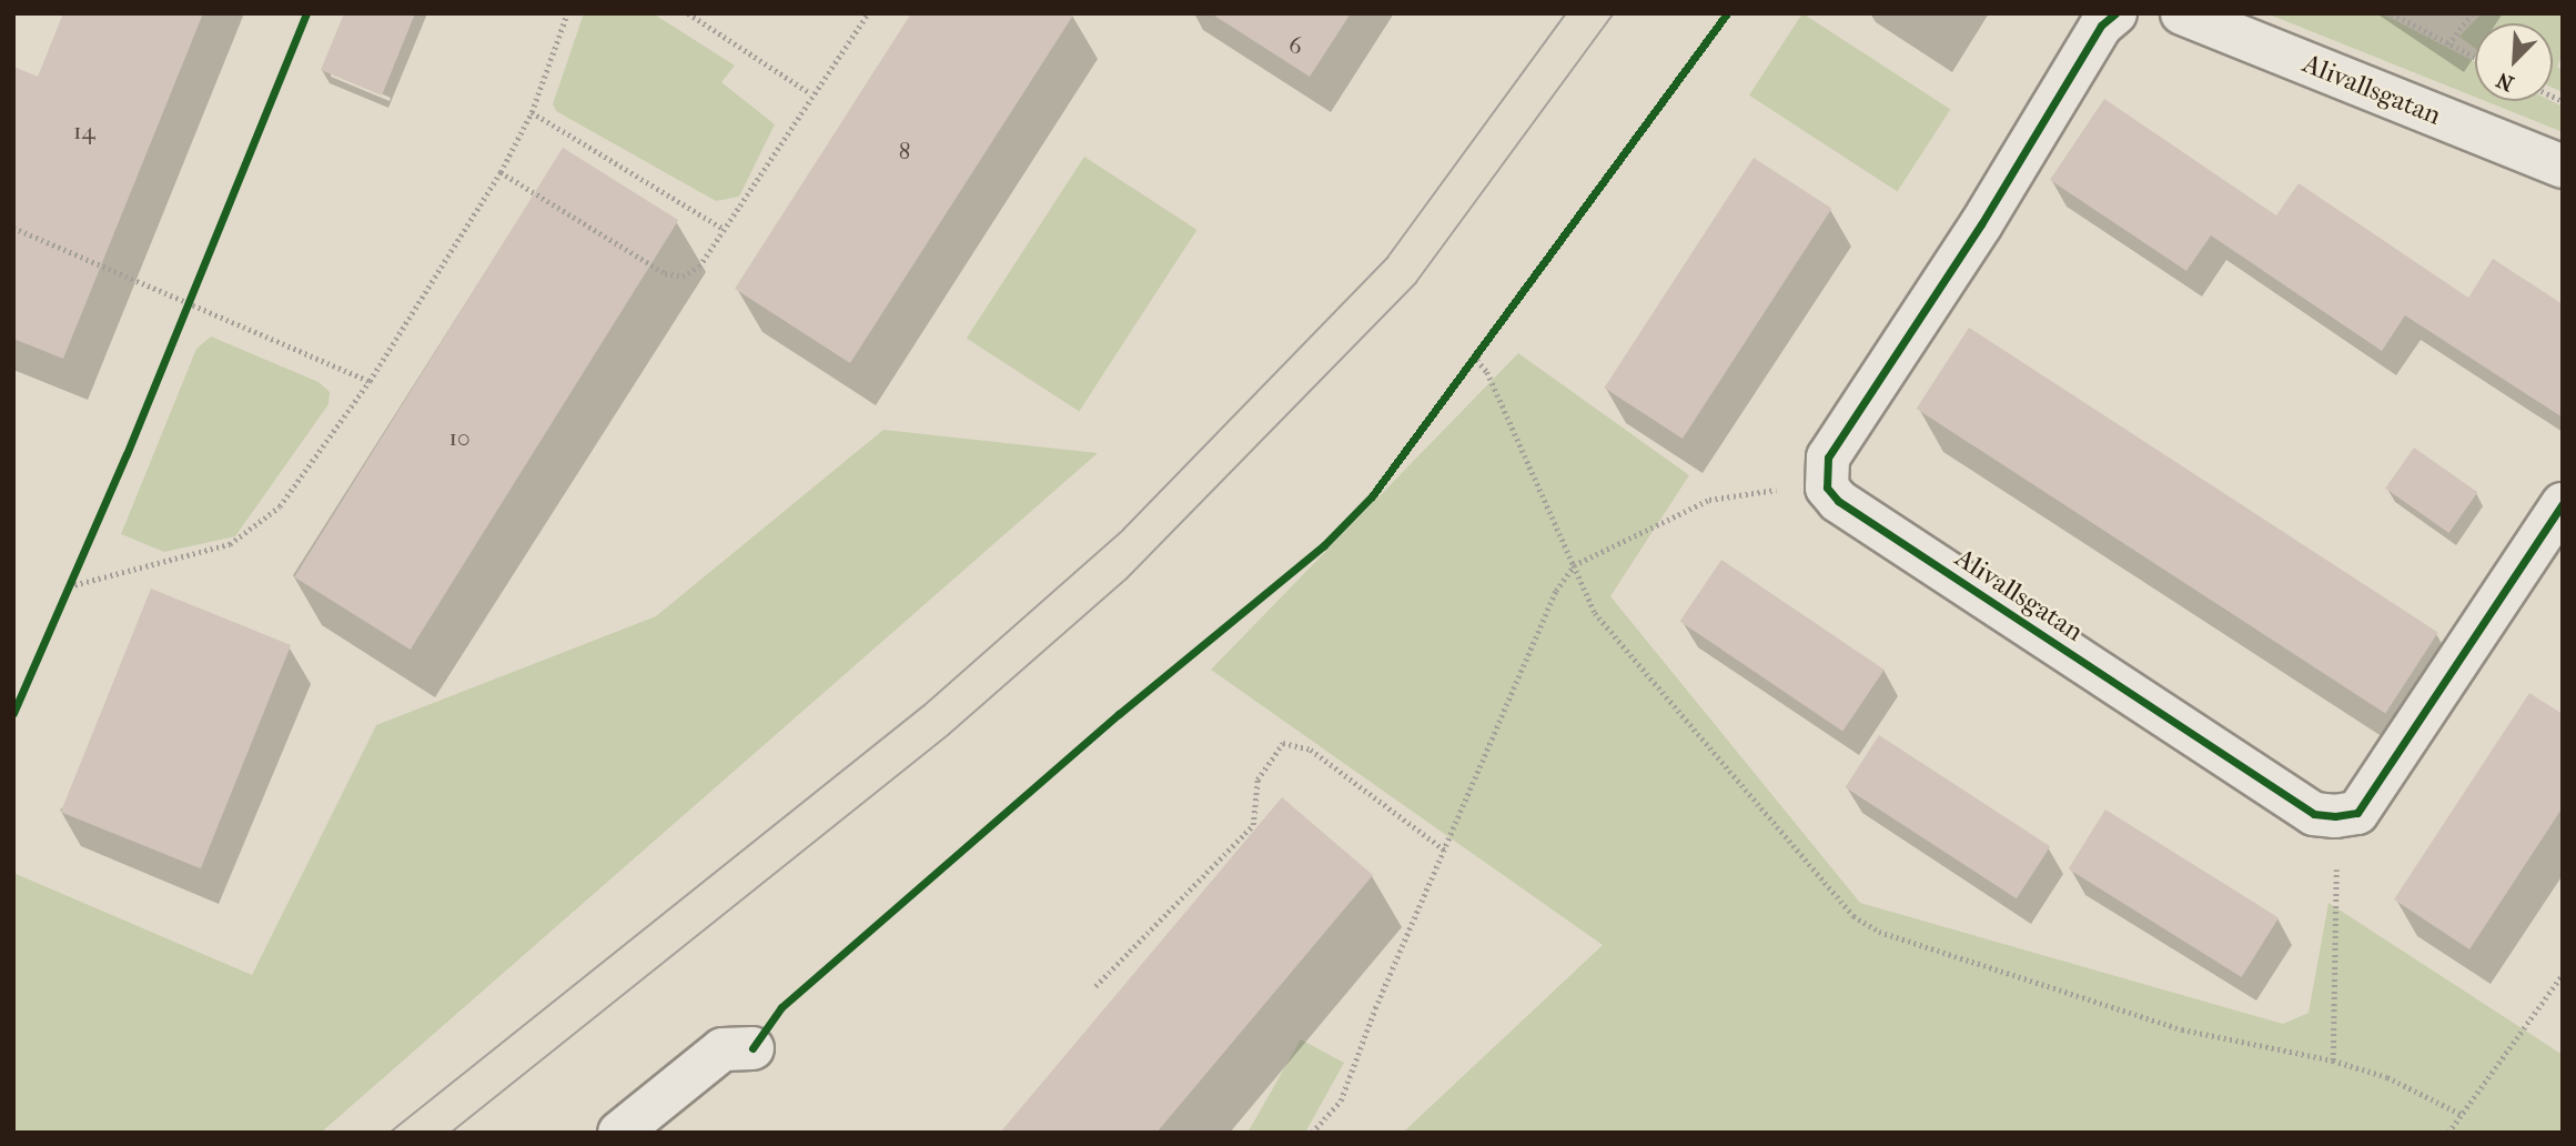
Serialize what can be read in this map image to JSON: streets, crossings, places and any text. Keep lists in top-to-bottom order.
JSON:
{
  "streets": {
    "street": ["Alivallsgatan"]
  },
  "house_numbers": [
    "6",
    "14",
    "8",
    "10"
  ],
  "north": "bottom left"
}
